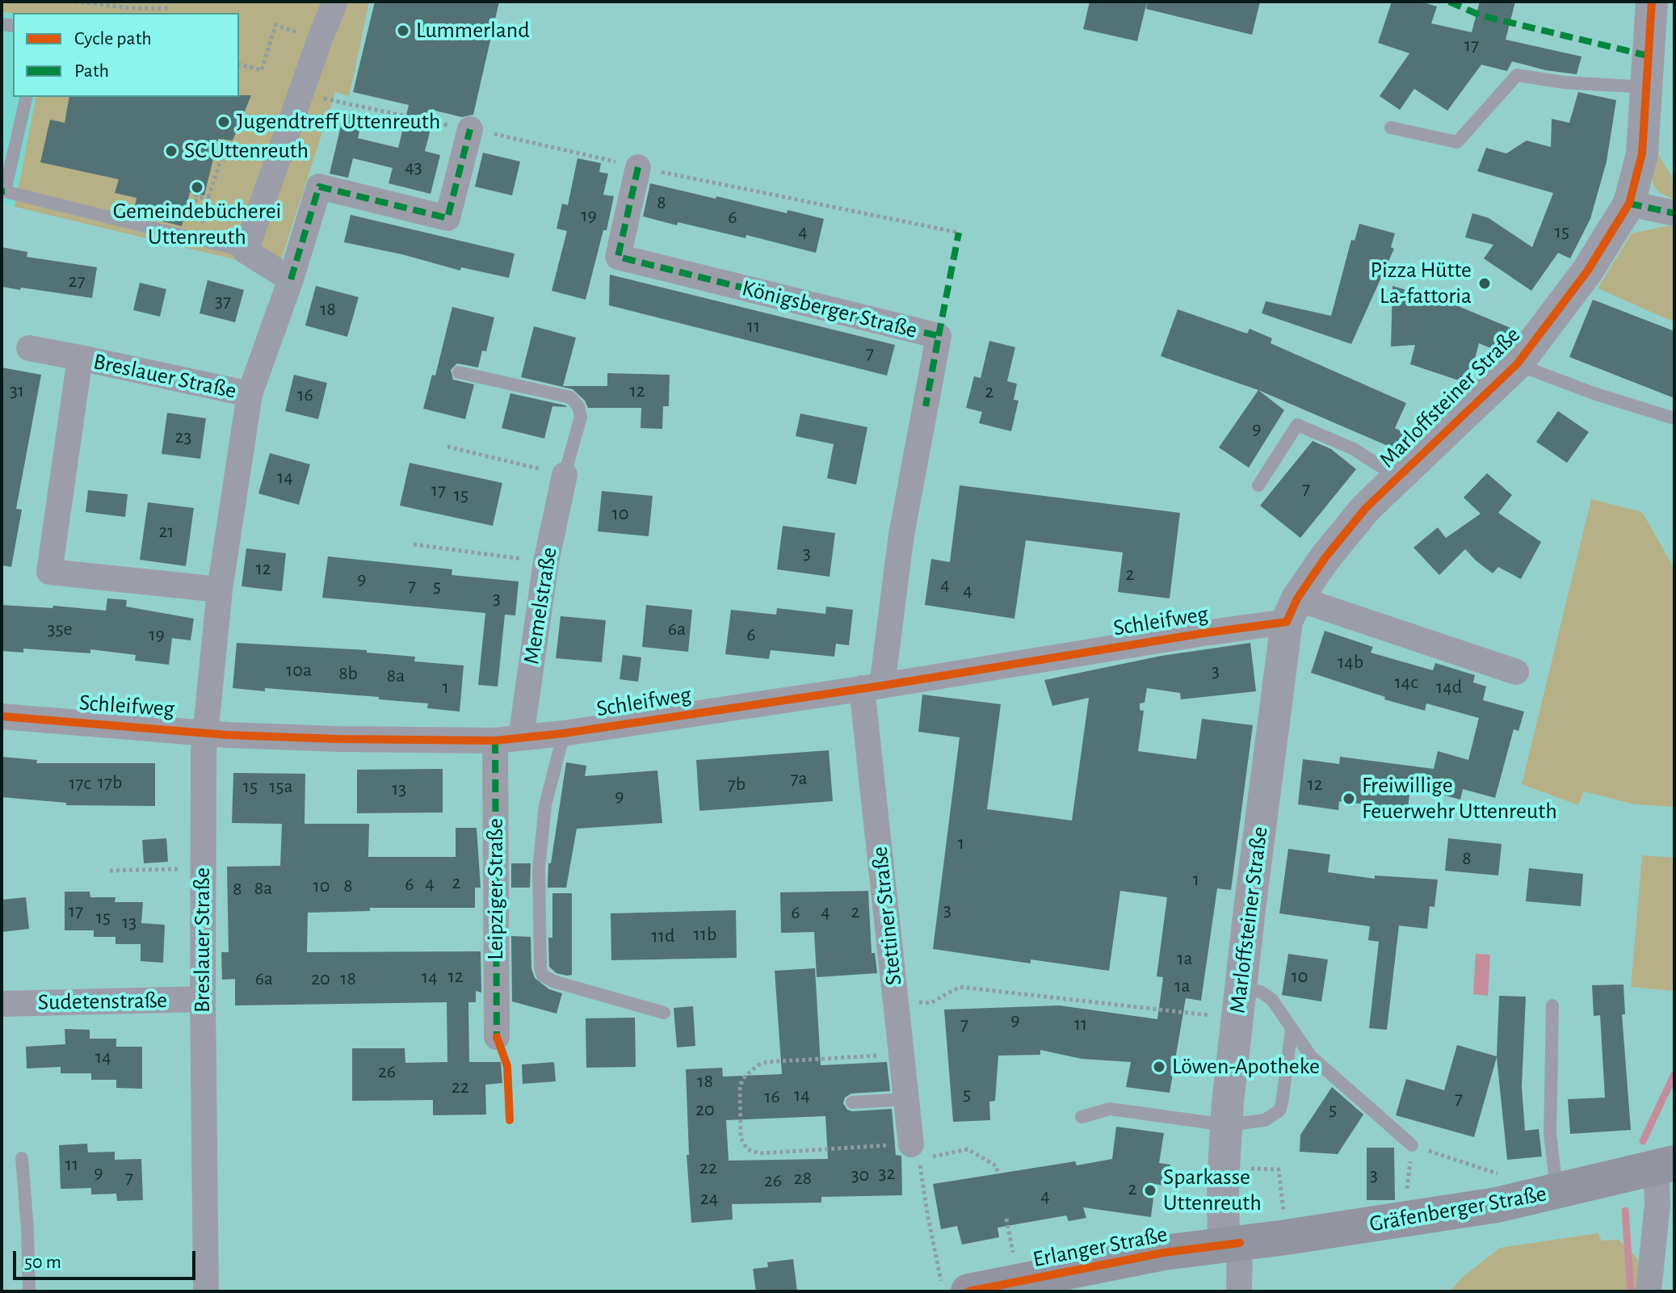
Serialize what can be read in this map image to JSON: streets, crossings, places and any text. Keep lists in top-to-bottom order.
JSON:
{
  "streets": {
    "main road": ["Gräfenberger Straße", "Erlanger Straße"],
    "street": [
      "Königsberger Straße",
      "Breslauer Straße",
      "Marloffsteiner Straße",
      "Memelstraße",
      "Schleifweg",
      "Leipziger Straße",
      "Stettiner Straße",
      "Sudetenstraße"
    ]
  },
  "crossings": [
    ["Königsberger Straße", "Schleifweg"],
    ["Königsberger Straße", "Stettiner Straße"],
    ["Breslauer Straße", "Schleifweg"],
    ["Breslauer Straße", "Sudetenstraße"],
    ["Marloffsteiner Straße", "Schleifweg"],
    ["Marloffsteiner Straße", "Gräfenberger Straße"],
    ["Marloffsteiner Straße", "Erlanger Straße"],
    ["Memelstraße", "Schleifweg"],
    ["Schleifweg", "Leipziger Straße"],
    ["Schleifweg", "Stettiner Straße"],
    ["Gräfenberger Straße", "Erlanger Straße"]
  ],
  "places": [
    "Lummerland",
    "Jugendtreff Uttenreuth",
    "SC Uttenreuth",
    "Gemeindebücherei Uttenreuth",
    "Pizza Hütte La-fattoria",
    "Freiwillige Feuerwehr Uttenreuth",
    "Löwen-Apotheke",
    "Sparkasse Uttenreuth"
  ],
  "house_numbers": [
    "17",
    "43",
    "8",
    "19",
    "6",
    "4",
    "15",
    "27",
    "37",
    "18",
    "11",
    "7",
    "31",
    "12",
    "2",
    "16",
    "9",
    "23",
    "14",
    "7",
    "17",
    "15",
    "10",
    "21",
    "3",
    "12",
    "2",
    "9",
    "4",
    "7",
    "5",
    "4",
    "3",
    "35e",
    "6a",
    "19",
    "6",
    "14b",
    "10a",
    "3",
    "8b",
    "8a",
    "14c",
    "1",
    "14d",
    "7a",
    "17b",
    "17c",
    "7b",
    "12",
    "15",
    "15a",
    "13",
    "9",
    "1",
    "8",
    "1",
    "2",
    "4",
    "6",
    "10",
    "8",
    "8a",
    "8",
    "3",
    "17",
    "4",
    "2",
    "6",
    "15",
    "13",
    "11b",
    "11d",
    "1a",
    "12",
    "10",
    "14",
    "6a",
    "20",
    "18",
    "1a",
    "9",
    "7",
    "11",
    "14",
    "26",
    "18",
    "22",
    "5",
    "14",
    "16",
    "7",
    "20",
    "5",
    "11",
    "22",
    "9",
    "32",
    "30",
    "3",
    "7",
    "28",
    "26",
    "2",
    "4",
    "24"
  ],
  "legend": ["Cycle path", "Path"],
  "scale_bar": "50 m"
}
